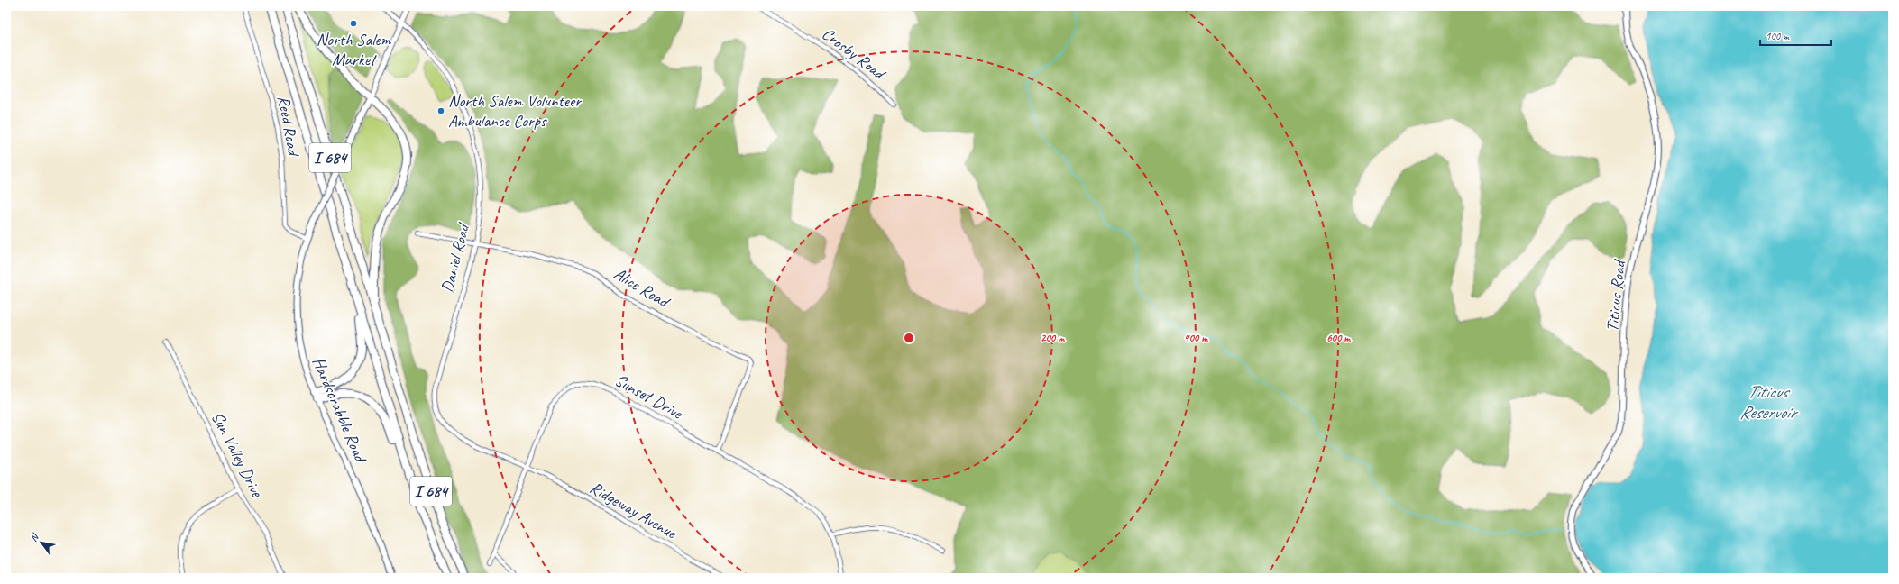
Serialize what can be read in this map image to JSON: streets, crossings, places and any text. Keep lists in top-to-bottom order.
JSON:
{
  "streets": {
    "highway": ["I 684"],
    "main road": ["Titicus Road", "Hardscrabble Road"],
    "street": [
      "Crosby Road",
      "Reed Road",
      "Daniel Road",
      "Alice Road",
      "Sunset Drive",
      "Sun Valley Drive",
      "Ridgeway Avenue"
    ]
  },
  "crossings": [
    ["Reed Road", "Hardscrabble Road"],
    ["Daniel Road", "Alice Road"],
    ["Daniel Road", "Sunset Drive"],
    ["Daniel Road", "Hardscrabble Road"],
    ["Daniel Road", "Ridgeway Avenue"],
    ["Alice Road", "Sunset Drive"],
    ["Sunset Drive", "Ridgeway Avenue"]
  ],
  "water": ["Titicus Reservoir"],
  "places": ["North Salem Market", "North Salem Volunteer Ambulance Corps"],
  "scale_bar": "100 m",
  "north": "top left",
  "rings": ["200 m", "400 m", "600 m"]
}
